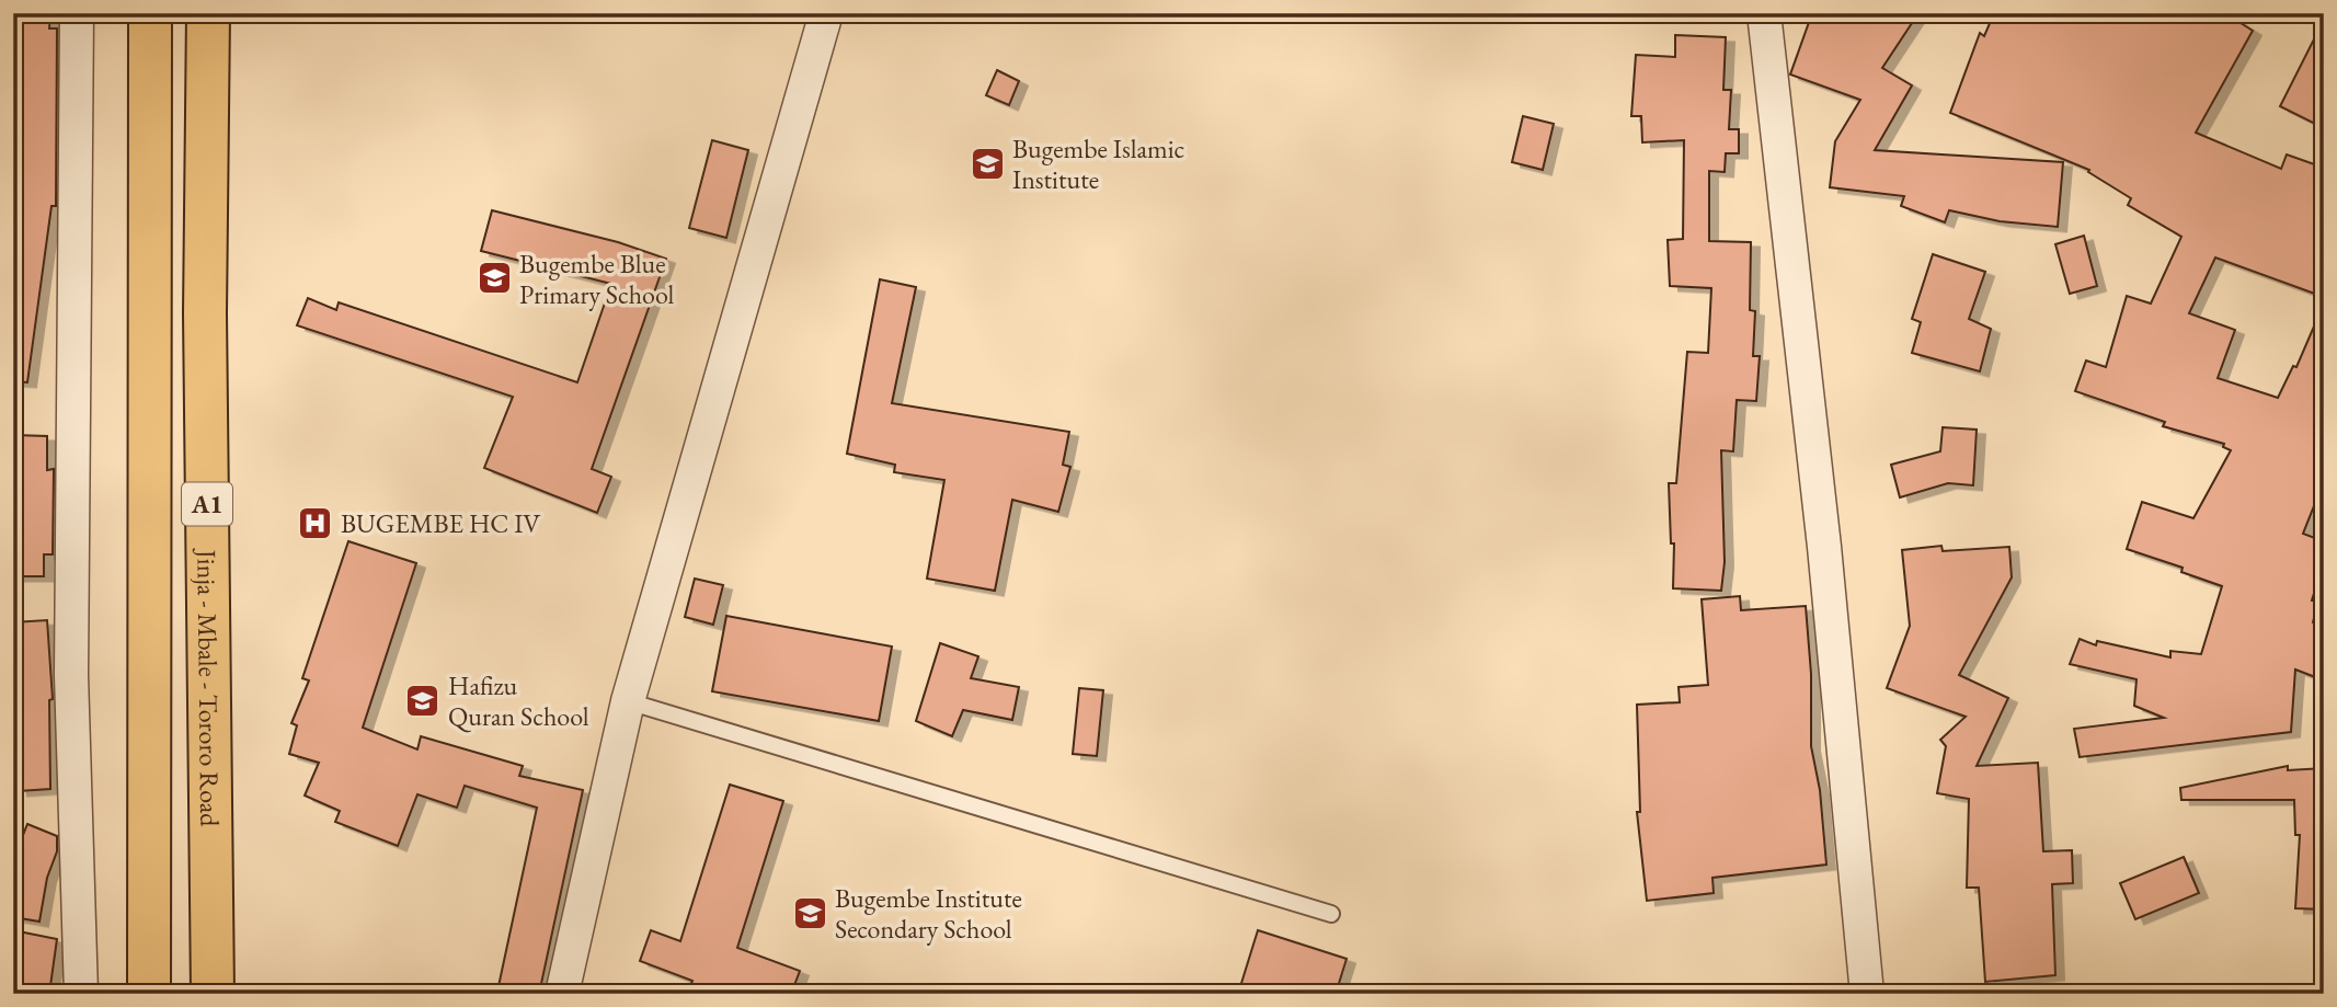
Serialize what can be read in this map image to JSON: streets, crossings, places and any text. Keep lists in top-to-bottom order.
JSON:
{
  "streets": {
    "highway": ["A1", "Jinja - Mbale - Tororo Road"]
  },
  "places": {
    "school or university": [
      "Bugembe Islamic Institute",
      "Bugembe Blue Primary School",
      "Hafizu Quran School",
      "Bugembe Institute Secondary School"
    ],
    "hospital": ["BUGEMBE HC IV"]
  }
}
